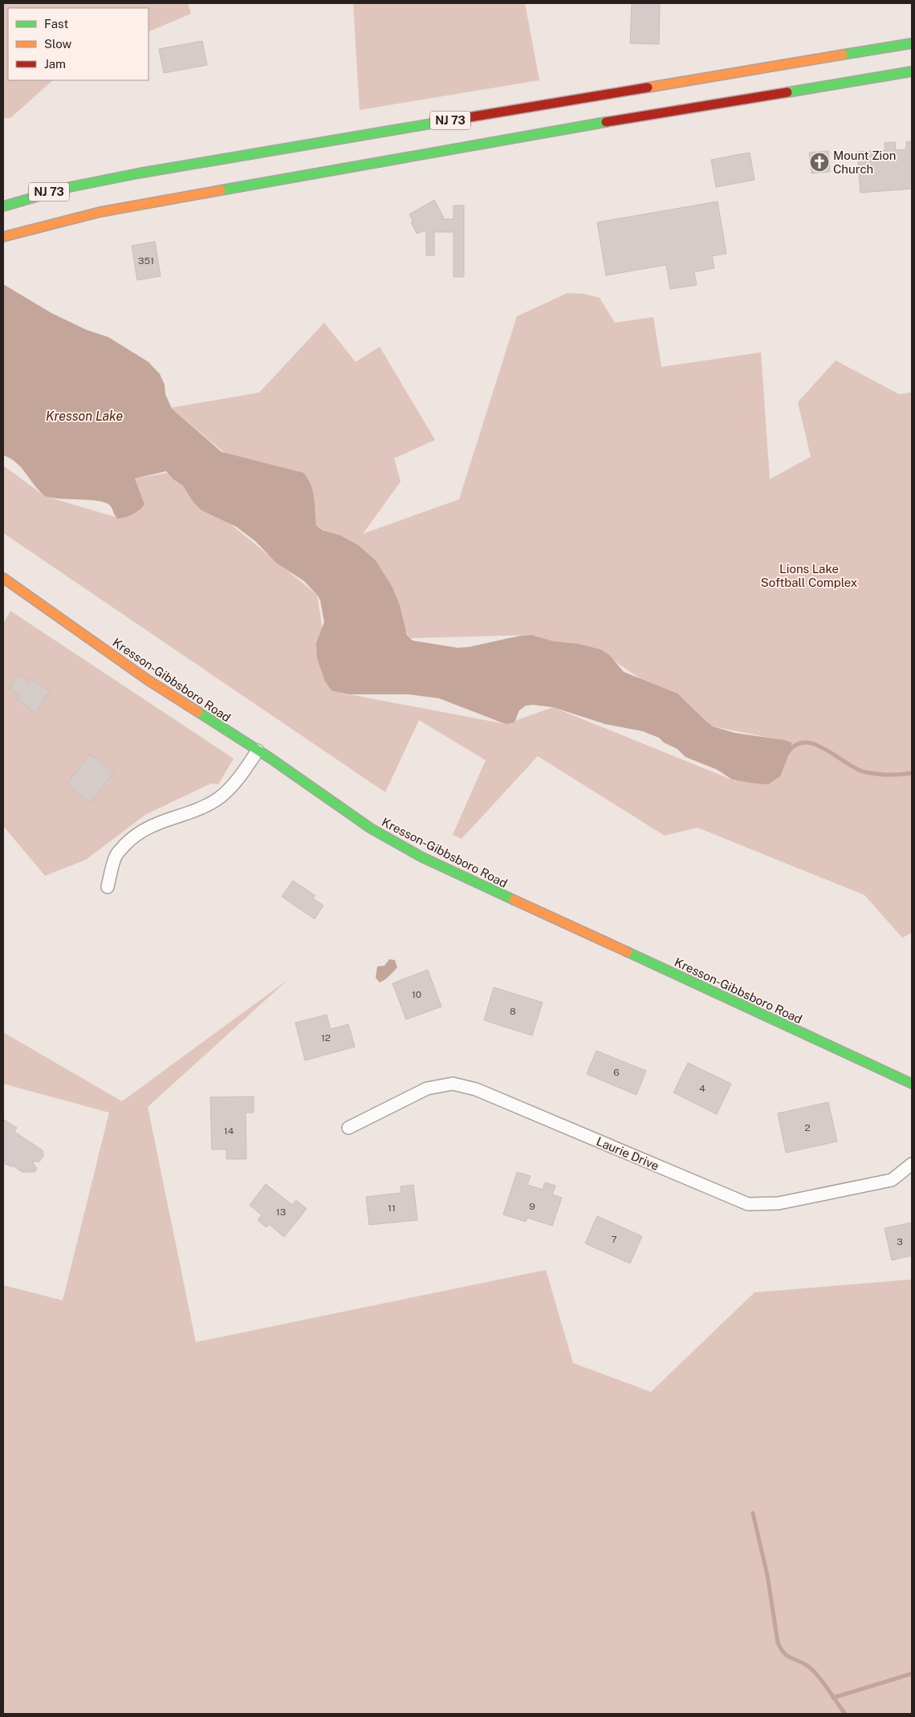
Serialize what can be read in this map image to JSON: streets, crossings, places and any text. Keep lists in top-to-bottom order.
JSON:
{
  "streets": {
    "main road": ["NJ 73", "Kresson-Gibbsboro Road"],
    "street": ["Laurie Drive"]
  },
  "water": ["Kresson Lake"],
  "parks": ["Lions Lake Softball Complex"],
  "places": {
    "church": ["Mount Zion Church"]
  },
  "house_numbers": [
    "351",
    "10",
    "8",
    "12",
    "6",
    "4",
    "2",
    "14",
    "9",
    "11",
    "13",
    "7",
    "3"
  ],
  "legend": ["Fast", "Slow", "Jam"]
}
